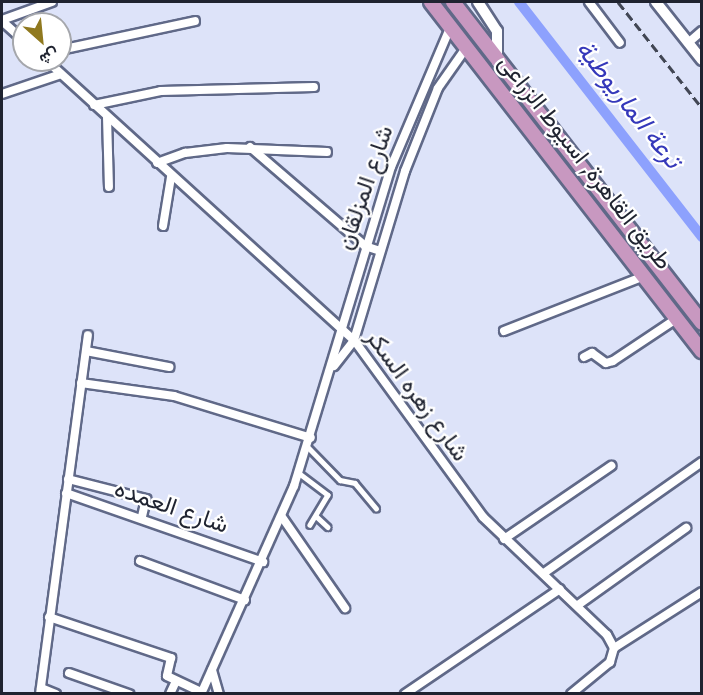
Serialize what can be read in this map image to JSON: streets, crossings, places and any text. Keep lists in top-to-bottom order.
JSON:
{
  "streets": {
    "highway": ["طريق القاهرة, اسيوط الزراعى"],
    "street": ["شارع المزلقان", "شارع زهره السكر", "شارع العمده"]
  },
  "crossings": [
    ["طريق القاهرة, اسيوط الزراعى", "شارع المزلقان"],
    ["شارع المزلقان", "شارع زهره السكر"],
    ["شارع المزلقان", "شارع العمده"]
  ],
  "water": ["ترعة الماريوطية"],
  "north": "bottom right"
}
